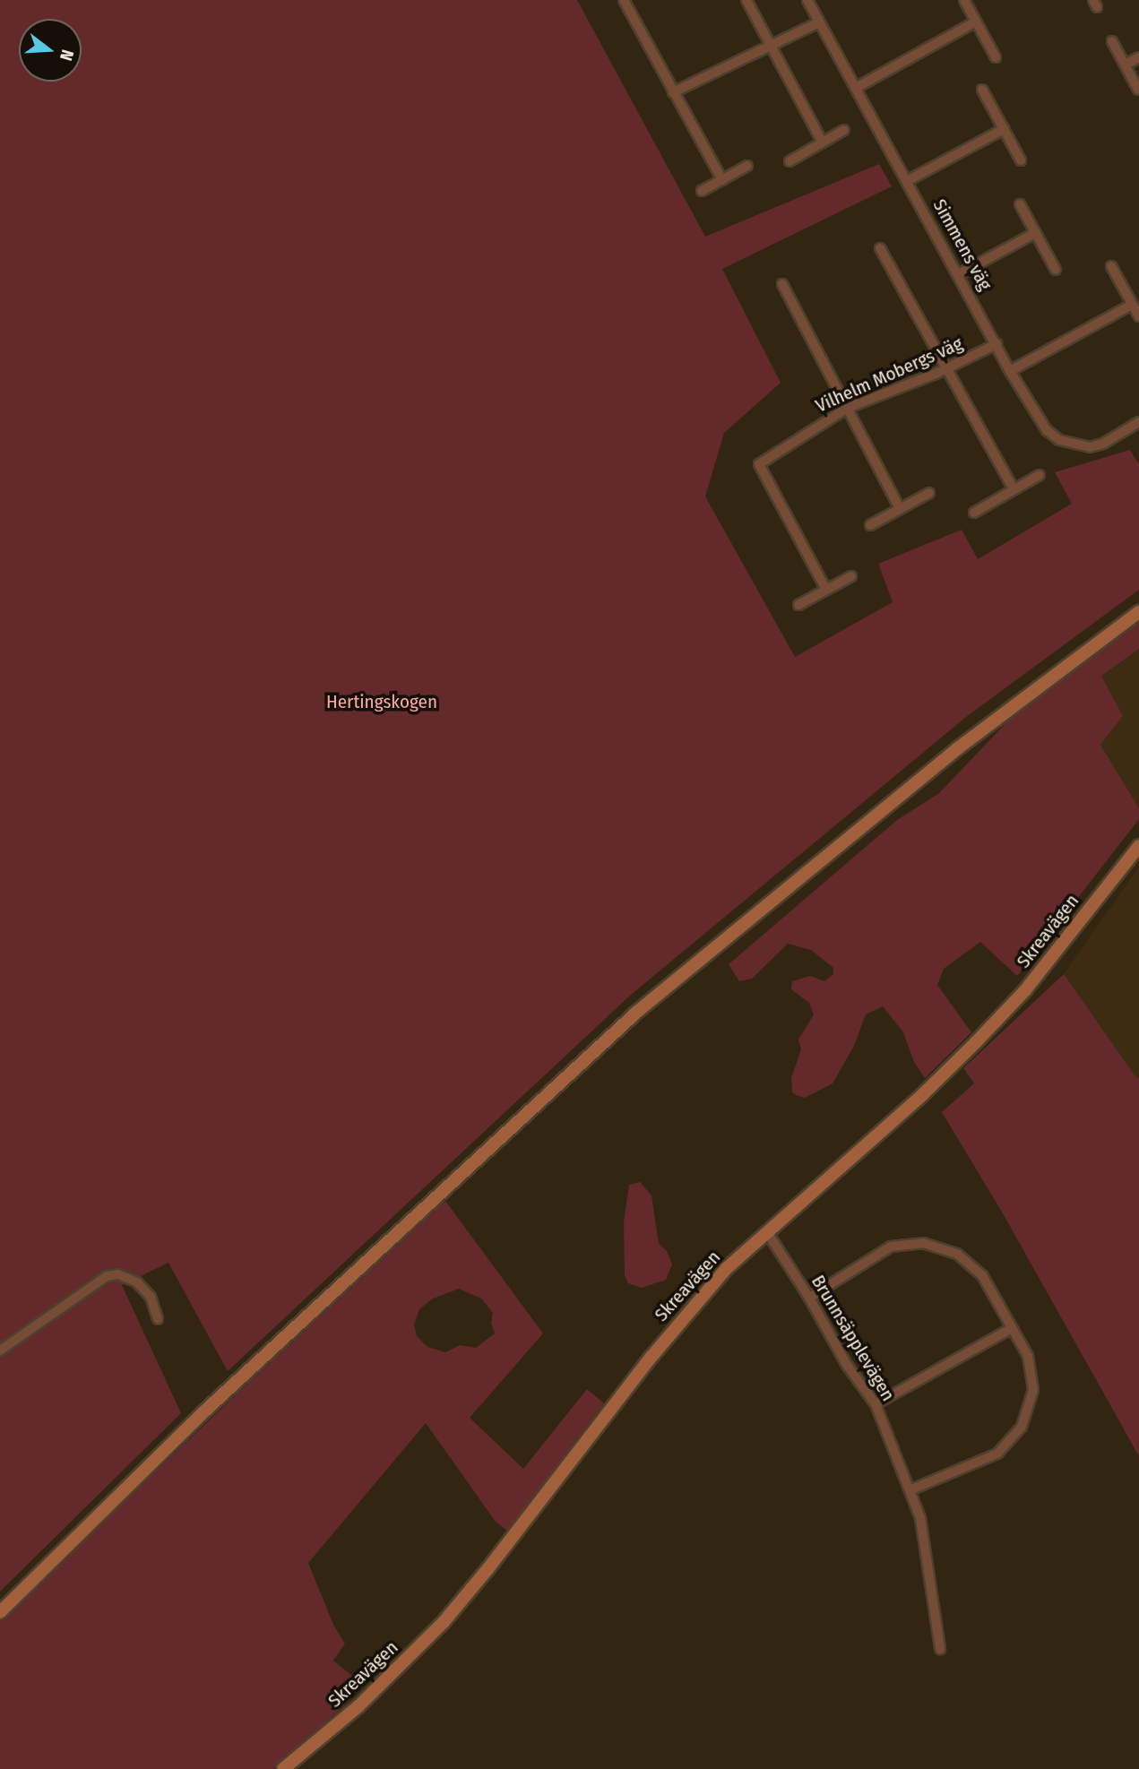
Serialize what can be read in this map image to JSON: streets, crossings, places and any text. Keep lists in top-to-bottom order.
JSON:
{
  "streets": {
    "main road": ["Skreavägen"],
    "street": ["Simmens väg", "Vilhelm Mobergs väg", "Brunnsäpplevägen"]
  },
  "crossings": [
    ["Simmens väg", "Vilhelm Mobergs väg"],
    ["Skreavägen", "Brunnsäpplevägen"]
  ],
  "parks": ["Hertingskogen"],
  "north": "right"
}
